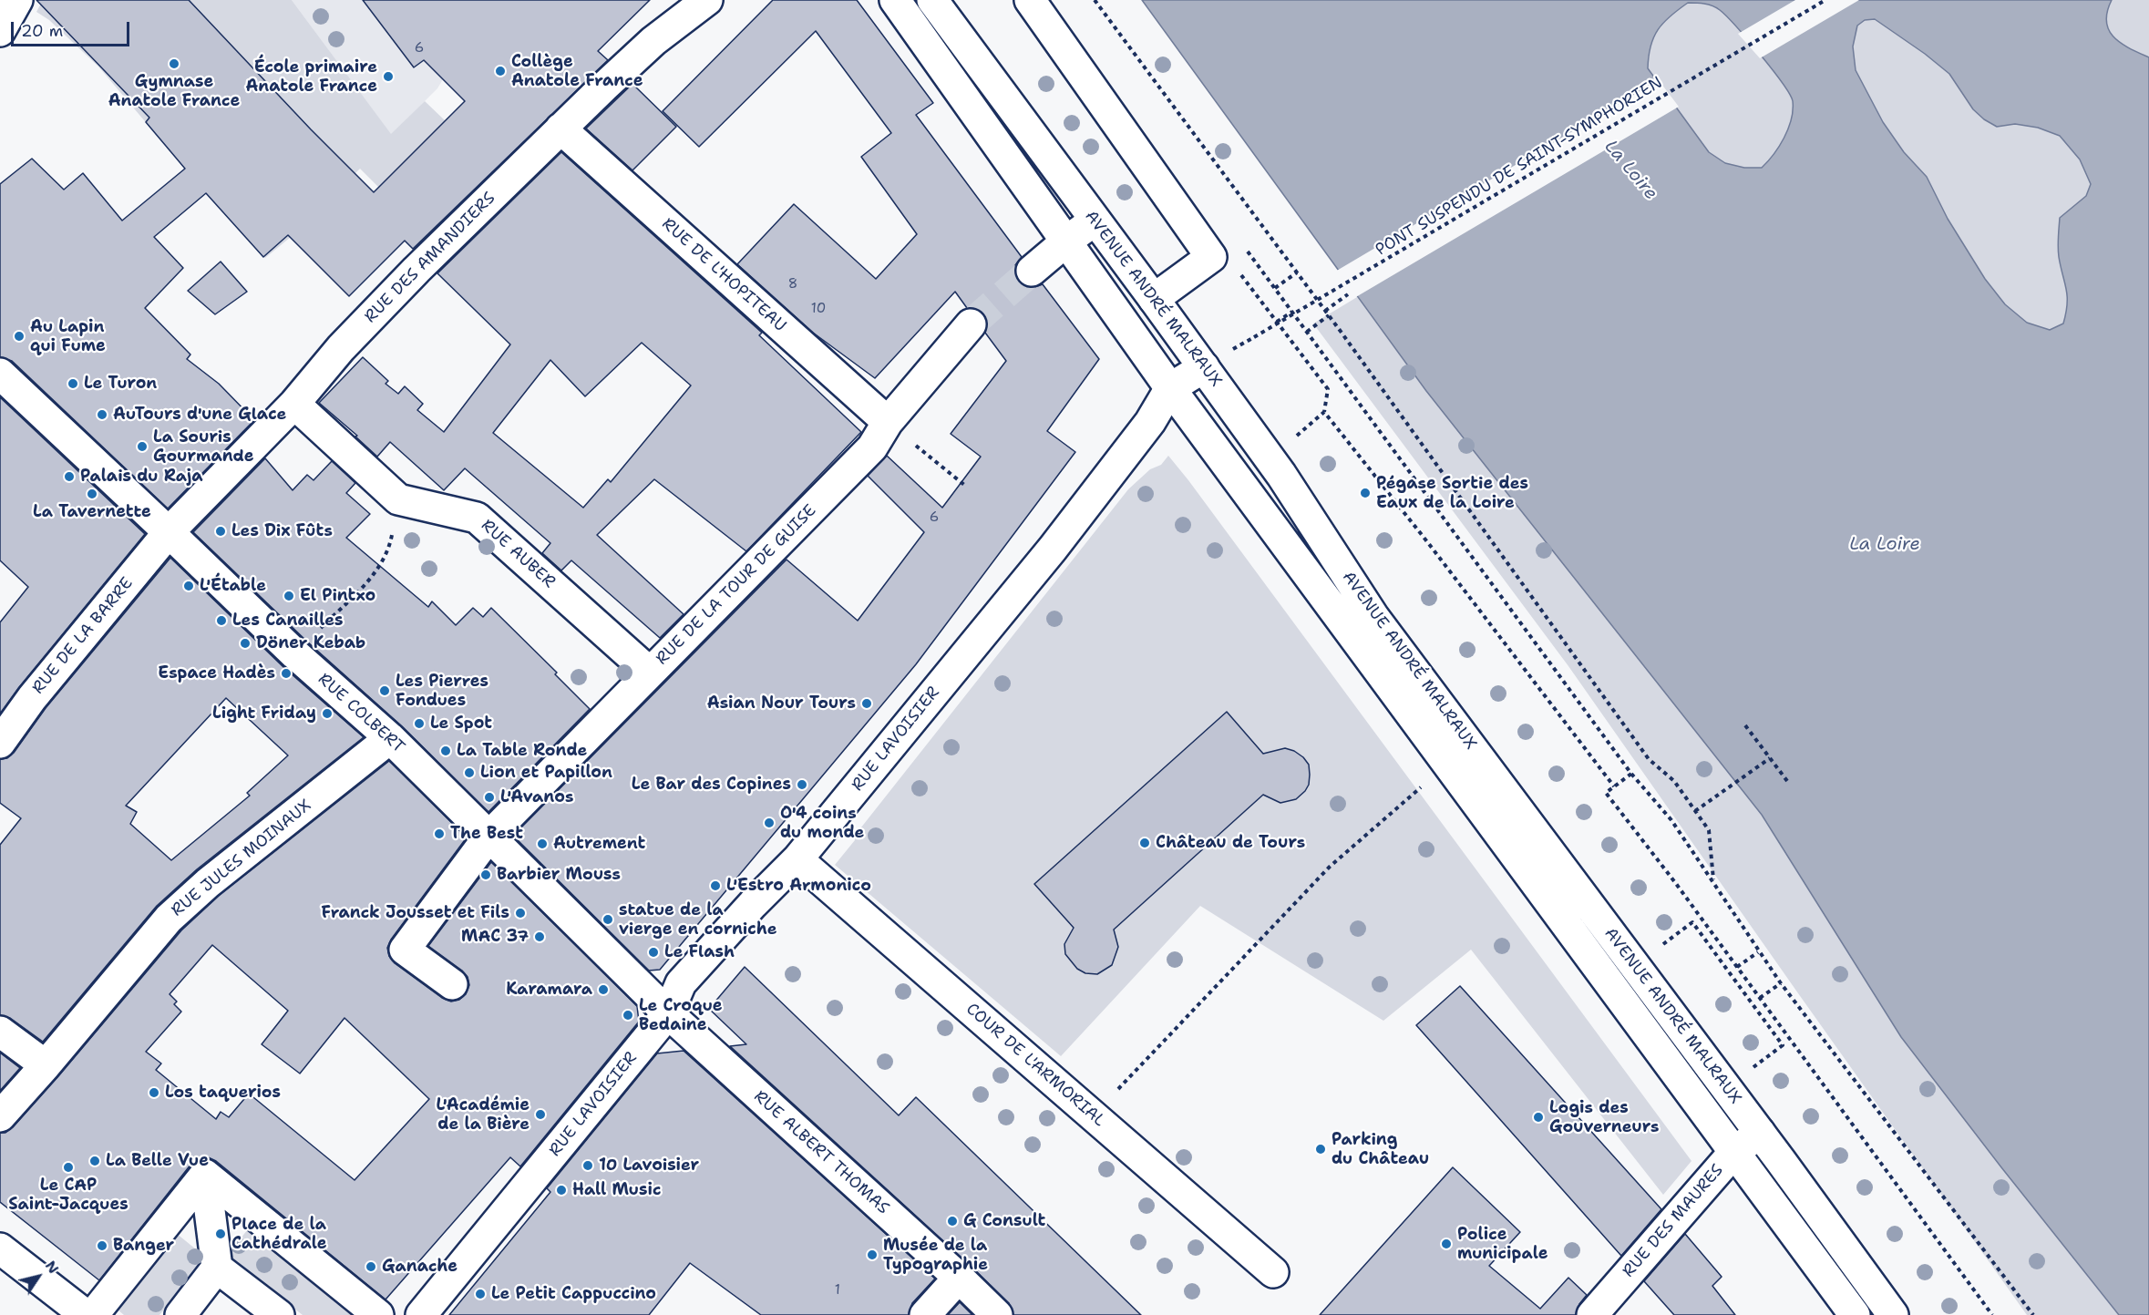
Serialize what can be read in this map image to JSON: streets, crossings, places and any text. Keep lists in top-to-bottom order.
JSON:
{
  "streets": {
    "street": [
      "RUE DES AMANDIERS",
      "RUE DE L'HOPITEAU",
      "AVENUE ANDRÉ MALRAUX",
      "RUE AUBER",
      "RUE DE LA TOUR DE GUISE",
      "RUE DE LA BARRE",
      "RUE COLBERT",
      "RUE LAVOISIER",
      "RUE JULES MOINAUX",
      "COUR DE L'ARMORIAL",
      "RUE ALBERT THOMAS",
      "RUE DES MAURES"
    ],
    "path": ["PONT SUSPENDU DE SAINT-SYMPHORIEN"]
  },
  "crossings": [
    ["RUE DES AMANDIERS", "RUE DE L'HOPITEAU"],
    ["RUE DES AMANDIERS", "RUE AUBER"],
    ["RUE DES AMANDIERS", "RUE DE LA BARRE"],
    ["RUE DES AMANDIERS", "RUE COLBERT"],
    ["RUE DE L'HOPITEAU", "RUE DE LA TOUR DE GUISE"],
    ["AVENUE ANDRÉ MALRAUX", "RUE LAVOISIER"],
    ["AVENUE ANDRÉ MALRAUX", "RUE DES MAURES"],
    ["RUE AUBER", "RUE DE LA TOUR DE GUISE"],
    ["RUE DE LA TOUR DE GUISE", "RUE COLBERT"],
    ["RUE DE LA BARRE", "RUE COLBERT"],
    ["RUE COLBERT", "RUE LAVOISIER"],
    ["RUE COLBERT", "RUE JULES MOINAUX"],
    ["RUE COLBERT", "RUE ALBERT THOMAS"],
    ["RUE LAVOISIER", "COUR DE L'ARMORIAL"],
    ["RUE LAVOISIER", "RUE ALBERT THOMAS"]
  ],
  "water": ["La Loire"],
  "places": [
    "Gymnase Anatole France",
    "Collège Anatole France",
    "École primaire Anatole France",
    "Au Lapin qui Fume",
    "Le Turon",
    "AuTours d'une Glace",
    "La Souris Gourmande",
    "Palais du Raja",
    "Pégase Sortie des Eaux de la Loire",
    "La Tavernette",
    "Les Dix Fûts",
    "L'Étable",
    "El Pintxo",
    "Les Canailles",
    "Döner Kebab",
    "Espace Hadès",
    "Les Pierres Fondues",
    "Asian Nour Tours",
    "Light Friday",
    "Le Spot",
    "La Table Ronde",
    "Lion et Papillon",
    "Le Bar des Copines",
    "L'Avanos",
    "O'4 coins du monde",
    "The Best",
    "Château de Tours",
    "Autrement",
    "Barbier Mouss",
    "L'Estro Armonico",
    "Franck Jousset et Fils",
    "statue de la vierge en corniche",
    "MAC 37",
    "Le Flash",
    "Karamara",
    "Le Croque Bedaine",
    "Los taquerios",
    "L'Académie de la Bière",
    "Logis des Gouverneurs",
    "Parking du Château",
    "La Belle Vue",
    "10 Lavoisier",
    "Le CAP Saint-Jacques",
    "Hall Music",
    "G Consult",
    "Place de la Cathédrale",
    "Police municipale",
    "Banger",
    "Musée de la Typographie",
    "Ganache",
    "Le Petit Cappuccino"
  ],
  "house_numbers": [
    "6",
    "8",
    "10",
    "6",
    "1"
  ],
  "scale_bar": "20 m",
  "north": "top right"
}
